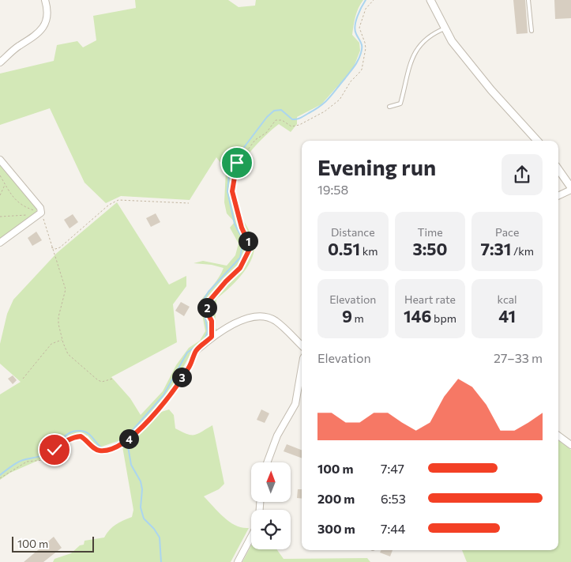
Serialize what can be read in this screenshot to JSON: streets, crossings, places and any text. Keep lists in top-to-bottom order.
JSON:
{
  "scale_bar": "100 m",
  "north": "top",
  "page": {
    "heading": ["Evening run", "19:58"],
    "stats": [
      ["Distance", "0.51 km"],
      ["Time", "3:50"],
      ["Pace", "7:31 /km"],
      ["Elevation", "9 m"],
      ["Heart rate", "146 bpm"],
      ["kcal", "41"]
    ],
    "pins": [
      "1",
      "2",
      "3",
      "4"
    ],
    "chart": ["Elevation", "27–33 m"],
    "list": [
      {
        "name": "100 m",
        "note": "7:47"
      },
      {
        "name": "200 m",
        "note": "6:53"
      },
      {
        "name": "300 m",
        "note": "7:44"
      }
    ],
    "scale": "100 m"
  }
}
